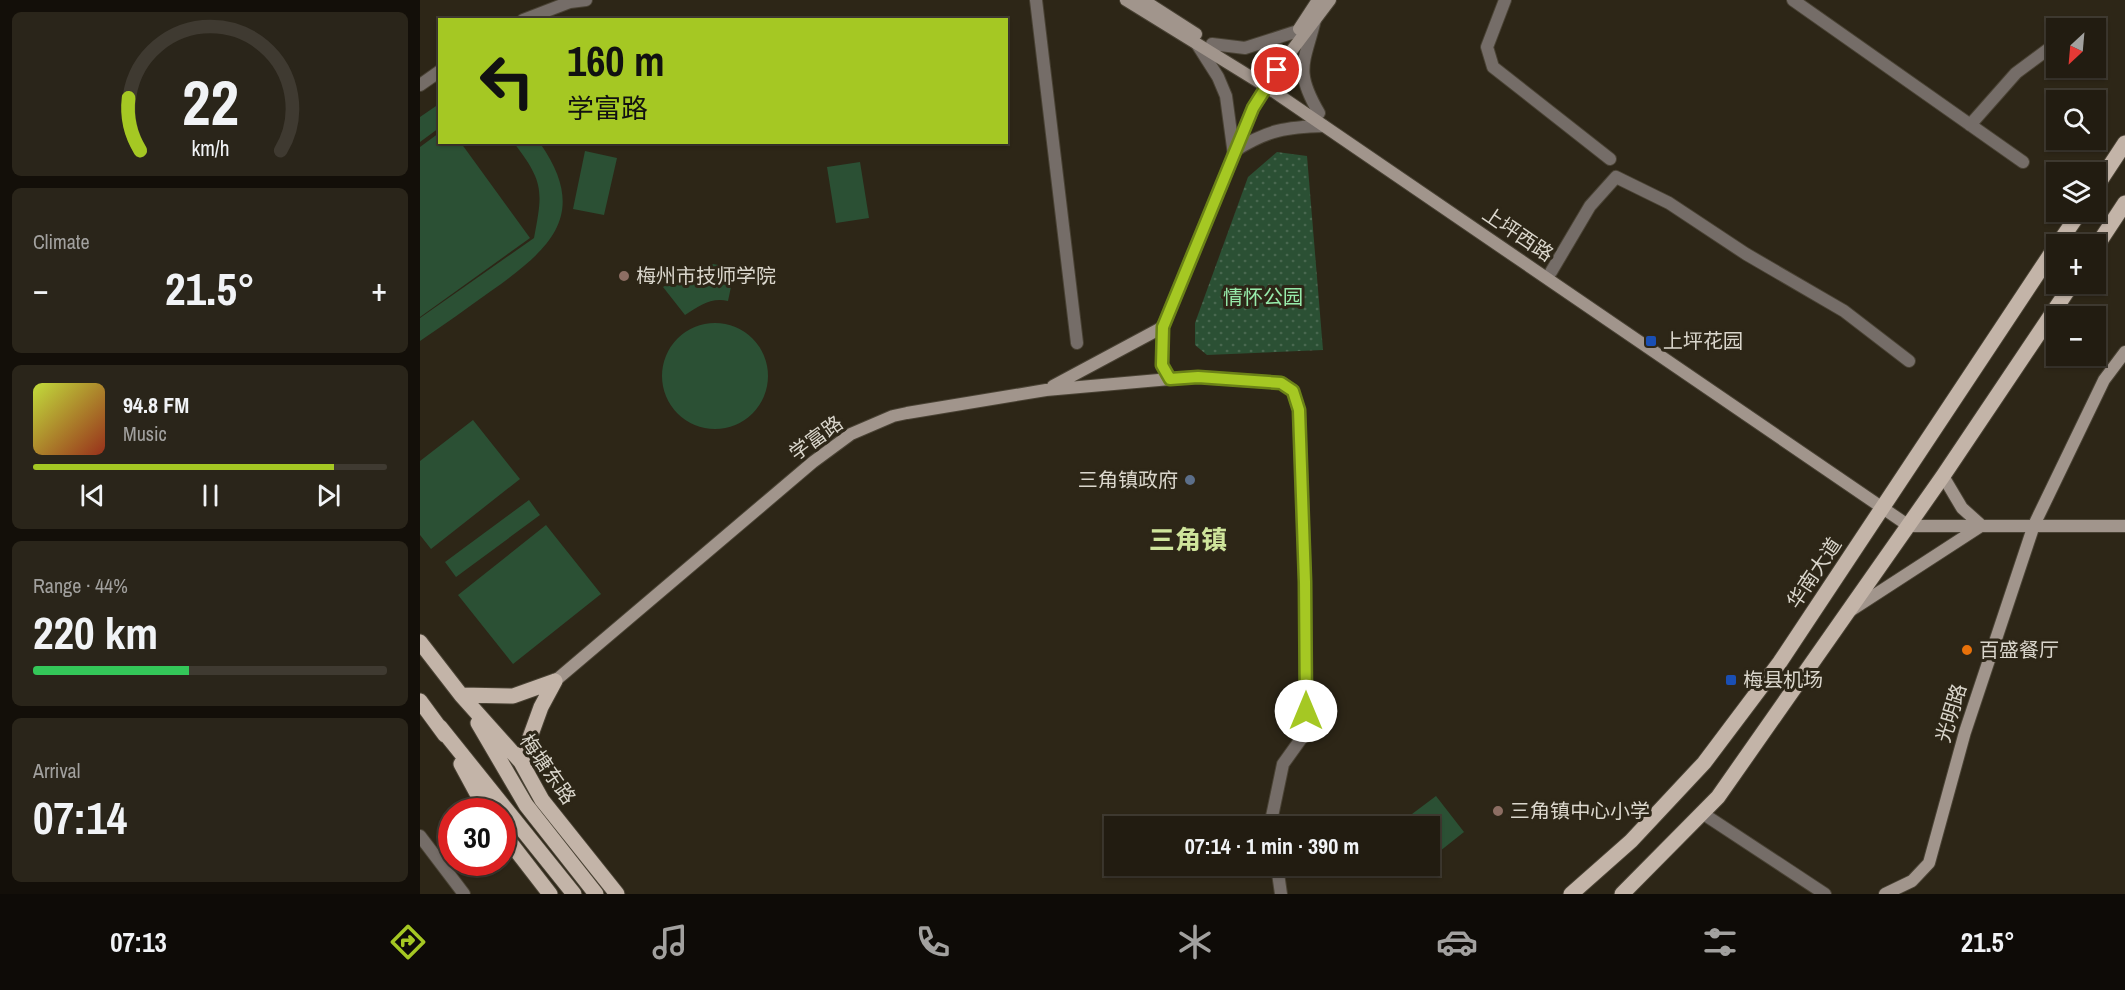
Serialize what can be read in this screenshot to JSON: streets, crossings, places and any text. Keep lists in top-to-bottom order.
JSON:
{
  "streets": {
    "main road": ["华南大道", "梅塘东路"],
    "street": ["上坪西路", "学富路", "光明路"]
  },
  "crossings": [
    ["上坪西路", "华南大道"]
  ],
  "districts": ["三角镇"],
  "parks": ["情怀公园"],
  "places": {
    "other": [
      "梅州市技师学院",
      "三角镇政府",
      "百盛餐厅",
      "三角镇中心小学"
    ],
    "transit": ["上坪花园", "梅县机场"]
  },
  "north": "bottom left",
  "page": {
    "map_buttons": ["+", "−"],
    "turn": ["160 m", "学富路"],
    "tile": [
      "Climate",
      ["Range · 44%", "220 km"],
      ["Arrival", "07:14"]
    ],
    "heat": ["−", "21.5°", "+"],
    "song": ["94.8 FM", "Music"],
    "limit": "30",
    "trip": "07:14 · 1 min · 390 m",
    "tabs": ["07:13", "21.5°"],
    "gauge": ["22", "km/h"]
  }
}
